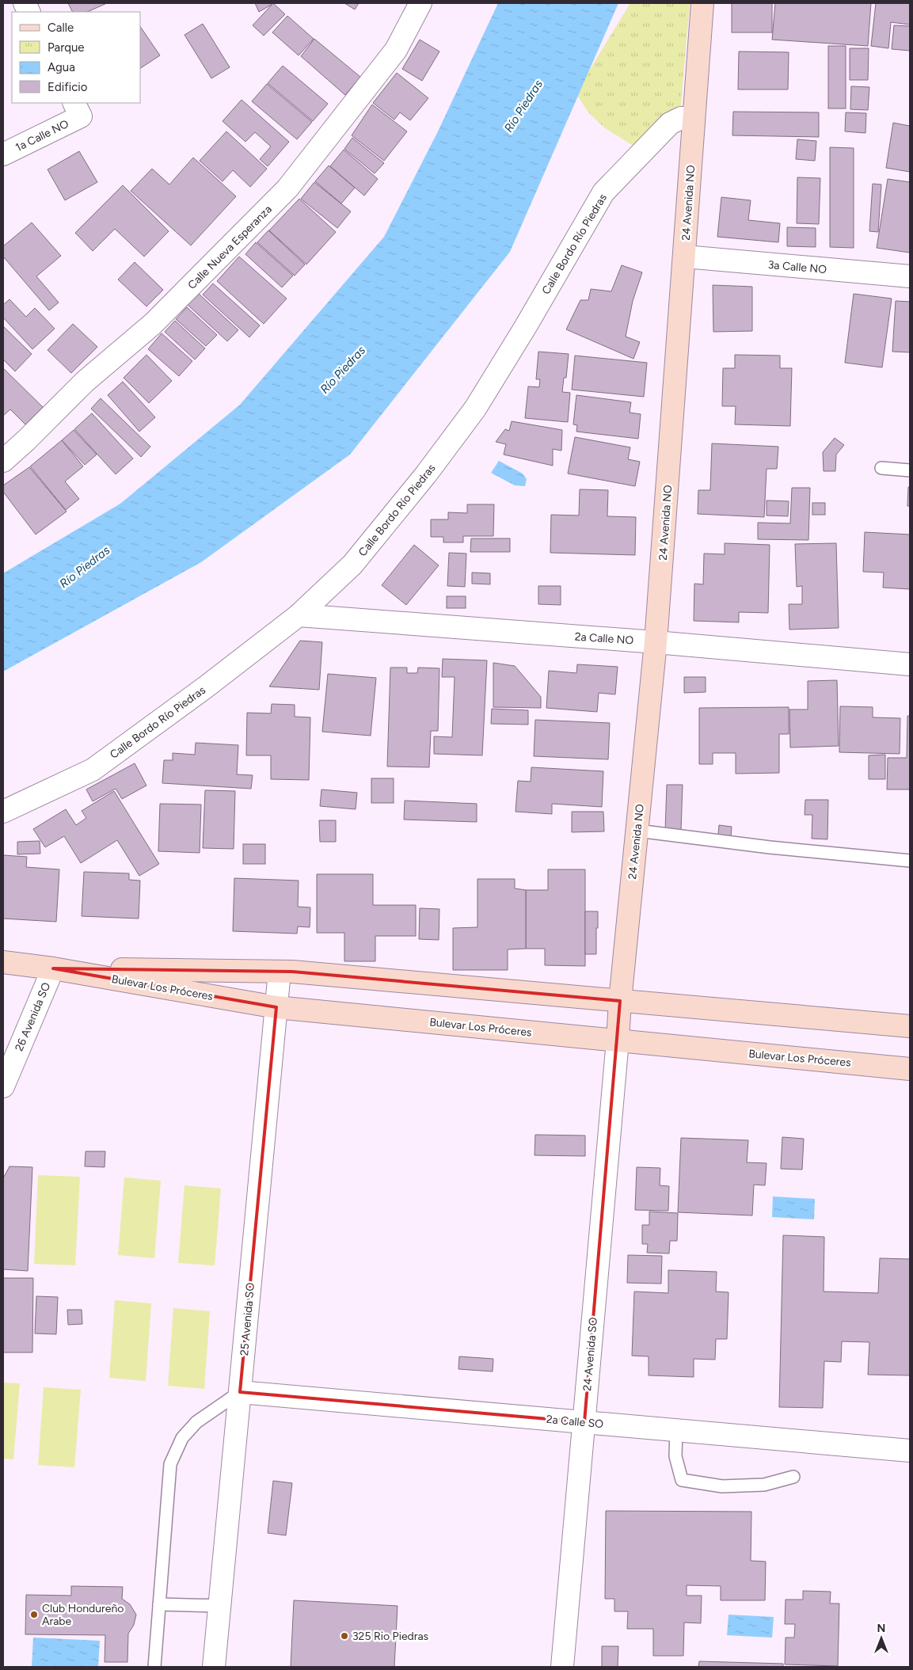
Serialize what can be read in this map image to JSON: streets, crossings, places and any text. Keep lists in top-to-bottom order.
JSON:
{
  "streets": {
    "street": [
      "1a Calle NO",
      "24 Avenida NO",
      "Calle Bordo Río Piedras",
      "Calle Nueva Esperanza",
      "3a Calle NO",
      "2a Calle NO",
      "Bulevar Los Próceres",
      "26 Avenida SO",
      "25 Avenida SO",
      "24 Avenida SO",
      "2a Calle SO"
    ]
  },
  "crossings": [
    ["24 Avenida NO", "Calle Bordo Río Piedras"],
    ["24 Avenida NO", "3a Calle NO"],
    ["24 Avenida NO", "2a Calle NO"],
    ["24 Avenida NO", "Bulevar Los Próceres"],
    ["24 Avenida NO", "24 Avenida SO"],
    ["Calle Bordo Río Piedras", "2a Calle NO"],
    ["Bulevar Los Próceres", "26 Avenida SO"],
    ["Bulevar Los Próceres", "25 Avenida SO"],
    ["Bulevar Los Próceres", "24 Avenida SO"],
    ["25 Avenida SO", "2a Calle SO"],
    ["24 Avenida SO", "2a Calle SO"]
  ],
  "water": ["Río Piedras"],
  "places": ["Club Hondureño Arabe", "325 Rio Piedras"],
  "legend": [
    "Calle",
    "Parque",
    "Agua",
    "Edificio"
  ],
  "north": "top"
}
